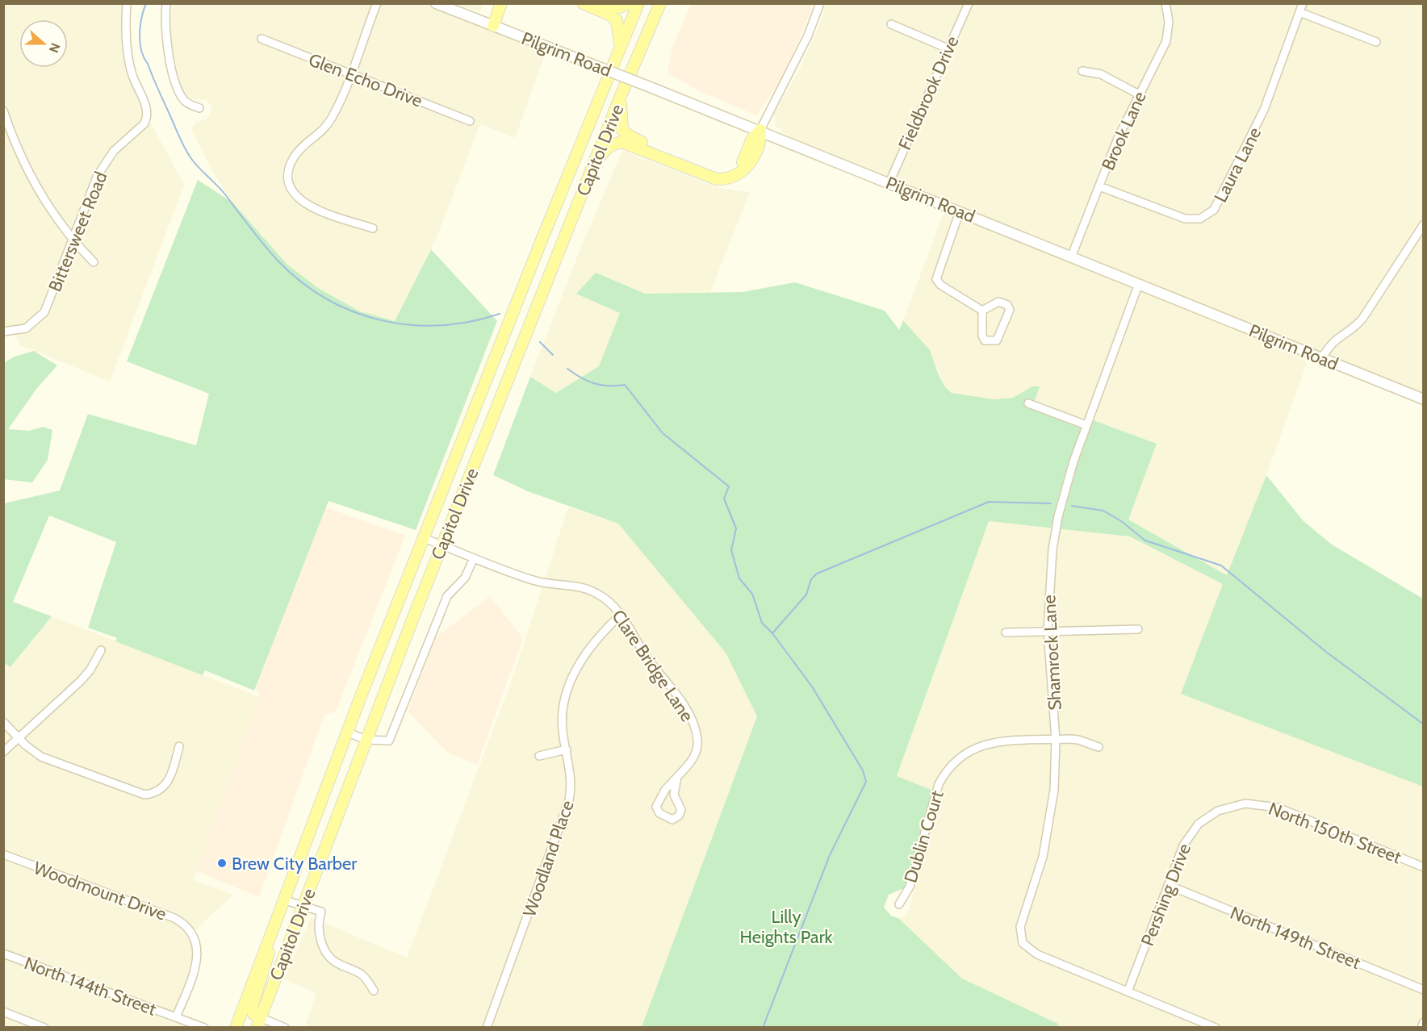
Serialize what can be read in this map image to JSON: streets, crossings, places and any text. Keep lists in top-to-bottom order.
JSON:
{
  "streets": {
    "main road": ["Pilgrim Road", "Capitol Drive"],
    "street": [
      "Glen Echo Drive",
      "Fieldbrook Drive",
      "Brook Lane",
      "Laura Lane",
      "Bittersweet Road",
      "Shamrock Lane",
      "Clare Bridge Lane",
      "North 150th Street",
      "Dublin Court",
      "Woodland Place",
      "Woodmount Drive",
      "Pershing Drive",
      "North 149th Street",
      "North 144th Street"
    ]
  },
  "crossings": [
    ["Pilgrim Road", "Fieldbrook Drive"],
    ["Pilgrim Road", "Brook Lane"],
    ["Pilgrim Road", "Shamrock Lane"],
    ["Brook Lane", "Laura Lane"],
    ["Capitol Drive", "Clare Bridge Lane"],
    ["Shamrock Lane", "Dublin Court"],
    ["Shamrock Lane", "Pershing Drive"],
    ["Clare Bridge Lane", "Woodland Place"],
    ["North 150th Street", "Pershing Drive"],
    ["Woodmount Drive", "North 144th Street"],
    ["Pershing Drive", "North 149th Street"]
  ],
  "parks": ["Lilly Heights Park"],
  "places": ["Brew City Barber"],
  "north": "right"
}
